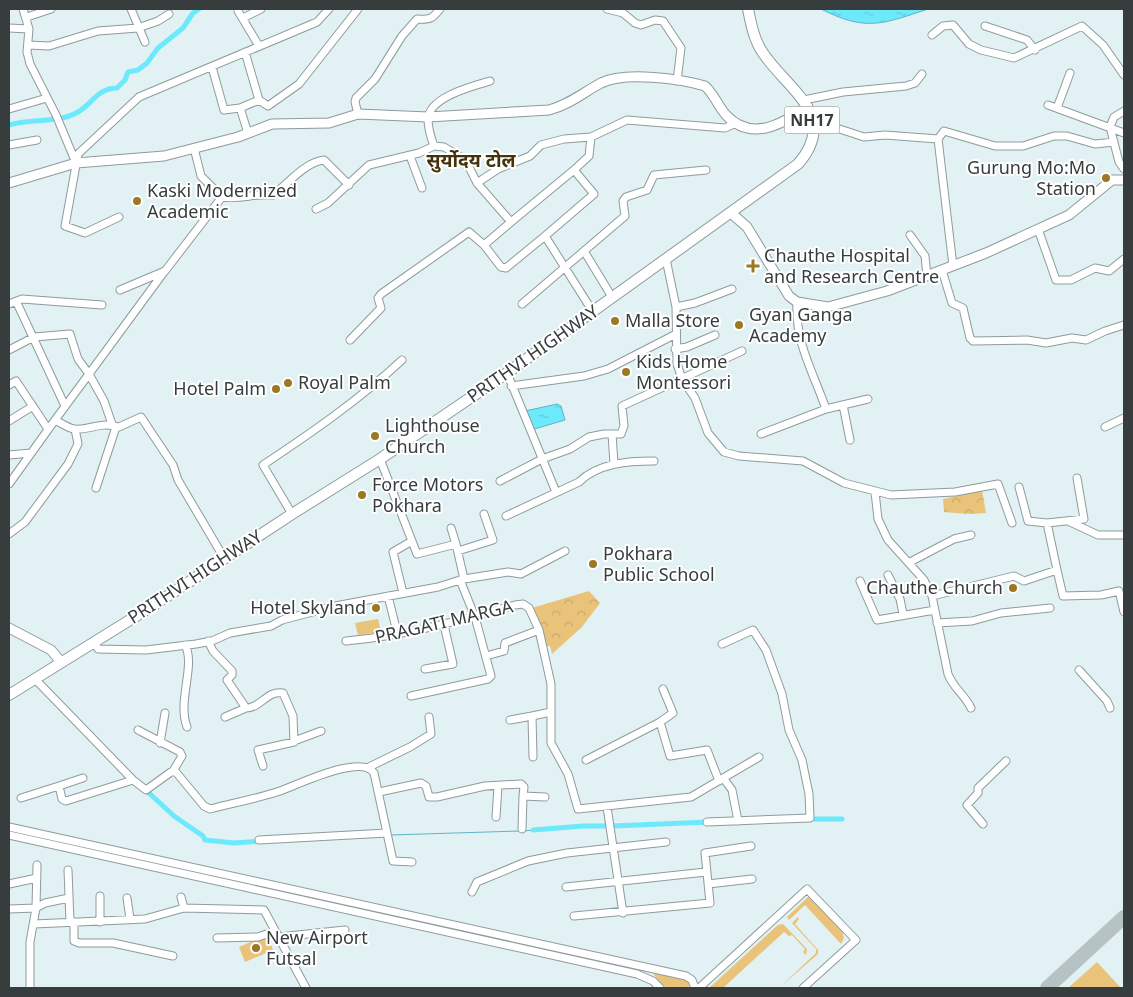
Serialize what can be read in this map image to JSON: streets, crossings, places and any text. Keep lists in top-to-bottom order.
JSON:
{
  "streets": {
    "highway": ["NH17", "PRITHVI HIGHWAY"],
    "street": ["PRAGATI MARGA"]
  },
  "districts": ["सुर्योदय टोल"],
  "places": {
    "other": [
      "Gurung Mo:Mo Station",
      "Kaski Modernized Academic",
      "Malla Store",
      "Gyan Ganga Academy",
      "Kids Home Montessori",
      "Royal Palm",
      "Hotel Palm",
      "Lighthouse Church",
      "Force Motors Pokhara",
      "Pokhara Public School",
      "Chauthe Church",
      "Hotel Skyland",
      "New Airport Futsal"
    ],
    "health": ["Chauthe Hospital and Research Centre"]
  }
}
